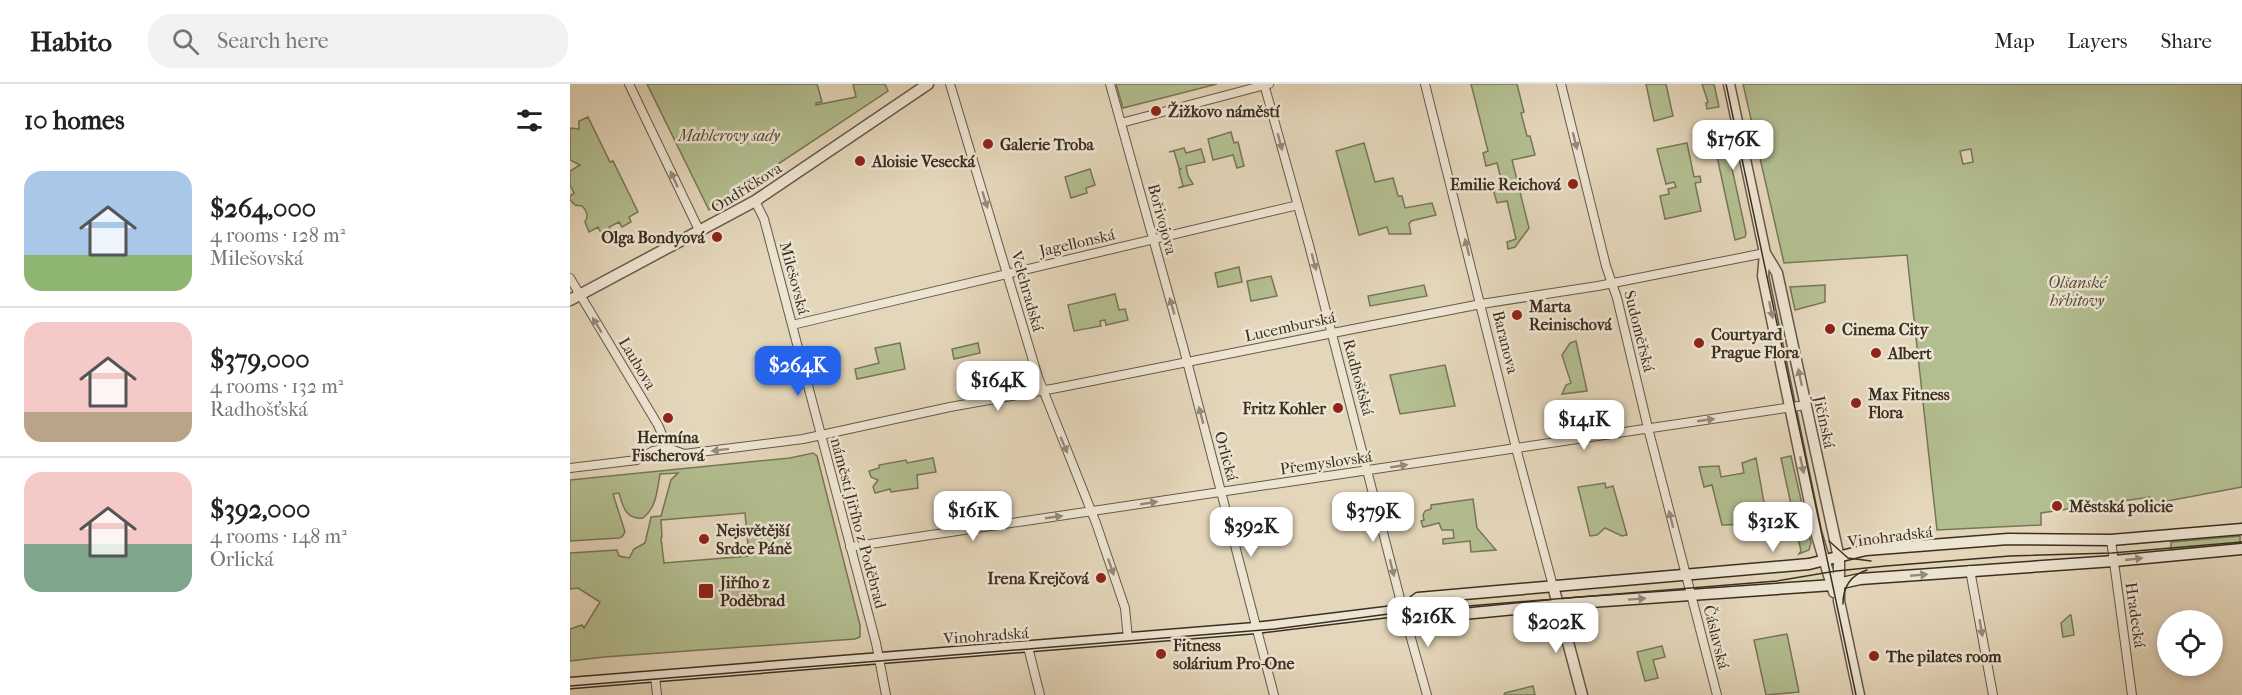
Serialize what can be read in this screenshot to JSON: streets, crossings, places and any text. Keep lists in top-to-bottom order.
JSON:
{
  "streets": {
    "main road": [
      "Ondříčkova",
      "Baranova",
      "Jičínská",
      "Vinohradská"
    ],
    "street": [
      "Bořivojova",
      "Jagellonská",
      "Milešovská",
      "Velehradská",
      "Lucemburská",
      "Sudoměřská",
      "Laubova",
      "Radhošťská",
      "Orlická",
      "Přemyslovská",
      "náměstí Jiřího z Poděbrad",
      "Hradecká",
      "Čáslavská"
    ]
  },
  "crossings": [
    ["Ondříčkova", "Milešovská"],
    ["Ondříčkova", "Laubova"],
    ["Bořivojova", "Jagellonská"],
    ["Bořivojova", "Lucemburská"],
    ["Bořivojova", "Orlická"],
    ["Jagellonská", "Milešovská"],
    ["Jagellonská", "Velehradská"],
    ["Jagellonská", "Radhošťská"],
    ["Milešovská", "Lucemburská"],
    ["Milešovská", "náměstí Jiřího z Poděbrad"],
    ["Velehradská", "Lucemburská"],
    ["Velehradská", "Přemyslovská"],
    ["Velehradská", "Vinohradská"],
    ["Lucemburská", "Sudoměřská"],
    ["Lucemburská", "Baranova"],
    ["Lucemburská", "Radhošťská"],
    ["Lucemburská", "Jičínská"],
    ["Lucemburská", "Orlická"],
    ["Lucemburská", "náměstí Jiřího z Poděbrad"],
    ["Sudoměřská", "Přemyslovská"],
    ["Sudoměřská", "Vinohradská"],
    ["Sudoměřská", "Čáslavská"],
    ["Baranova", "Přemyslovská"],
    ["Baranova", "Vinohradská"],
    ["Laubova", "náměstí Jiřího z Poděbrad"],
    ["Radhošťská", "Přemyslovská"],
    ["Radhošťská", "Vinohradská"],
    ["Jičínská", "Přemyslovská"],
    ["Jičínská", "Vinohradská"],
    ["Orlická", "Přemyslovská"],
    ["Orlická", "Vinohradská"],
    ["Přemyslovská", "náměstí Jiřího z Poděbrad"],
    ["náměstí Jiřího z Poděbrad", "Vinohradská"],
    ["Vinohradská", "Hradecká"],
    ["Vinohradská", "Čáslavská"]
  ],
  "one_way": [
    "Bořivojova",
    "Velehradská",
    "Baranova",
    "Laubova",
    "Radhošťská",
    "Orlická",
    "Přemyslovská"
  ],
  "parks": ["Mahlerovy sady", "Olšanské hřbitovy"],
  "places": {
    "other": [
      "Žižkovo náměstí",
      "Galerie Troba",
      "Aloisie Vesecká",
      "Emilie Reichová",
      "Olga Bondyová",
      "Marta Reinischová",
      "Cinema City",
      "Courtyard Prague Flora",
      "Albert",
      "Max Fitness Flora",
      "Fritz Kohler",
      "Hermína Fischerová",
      "Městská policie",
      "Nejsvětější Srdce Páně",
      "Irena Krejčová",
      "Fitness solárium Pro-One",
      "The pilates room"
    ],
    "transit": ["Jiřího z Poděbrad"]
  },
  "page": {
    "header": "Habito",
    "search": "Search here",
    "nav": ["Map", "Layers", "Share"],
    "heading": "10 homes",
    "price": [
      "$176K",
      "$264K",
      "$164K",
      "$141K",
      "$161K",
      "$379K",
      "$312K",
      "$392K",
      "$216K",
      "$202K"
    ],
    "list": [
      {
        "name": "$264,000",
        "note": "4 rooms · 128 m² · Milešovská"
      },
      {
        "name": "$379,000",
        "note": "4 rooms · 132 m² · Radhošťská"
      },
      {
        "name": "$392,000",
        "note": "4 rooms · 148 m² · Orlická"
      }
    ]
  }
}
